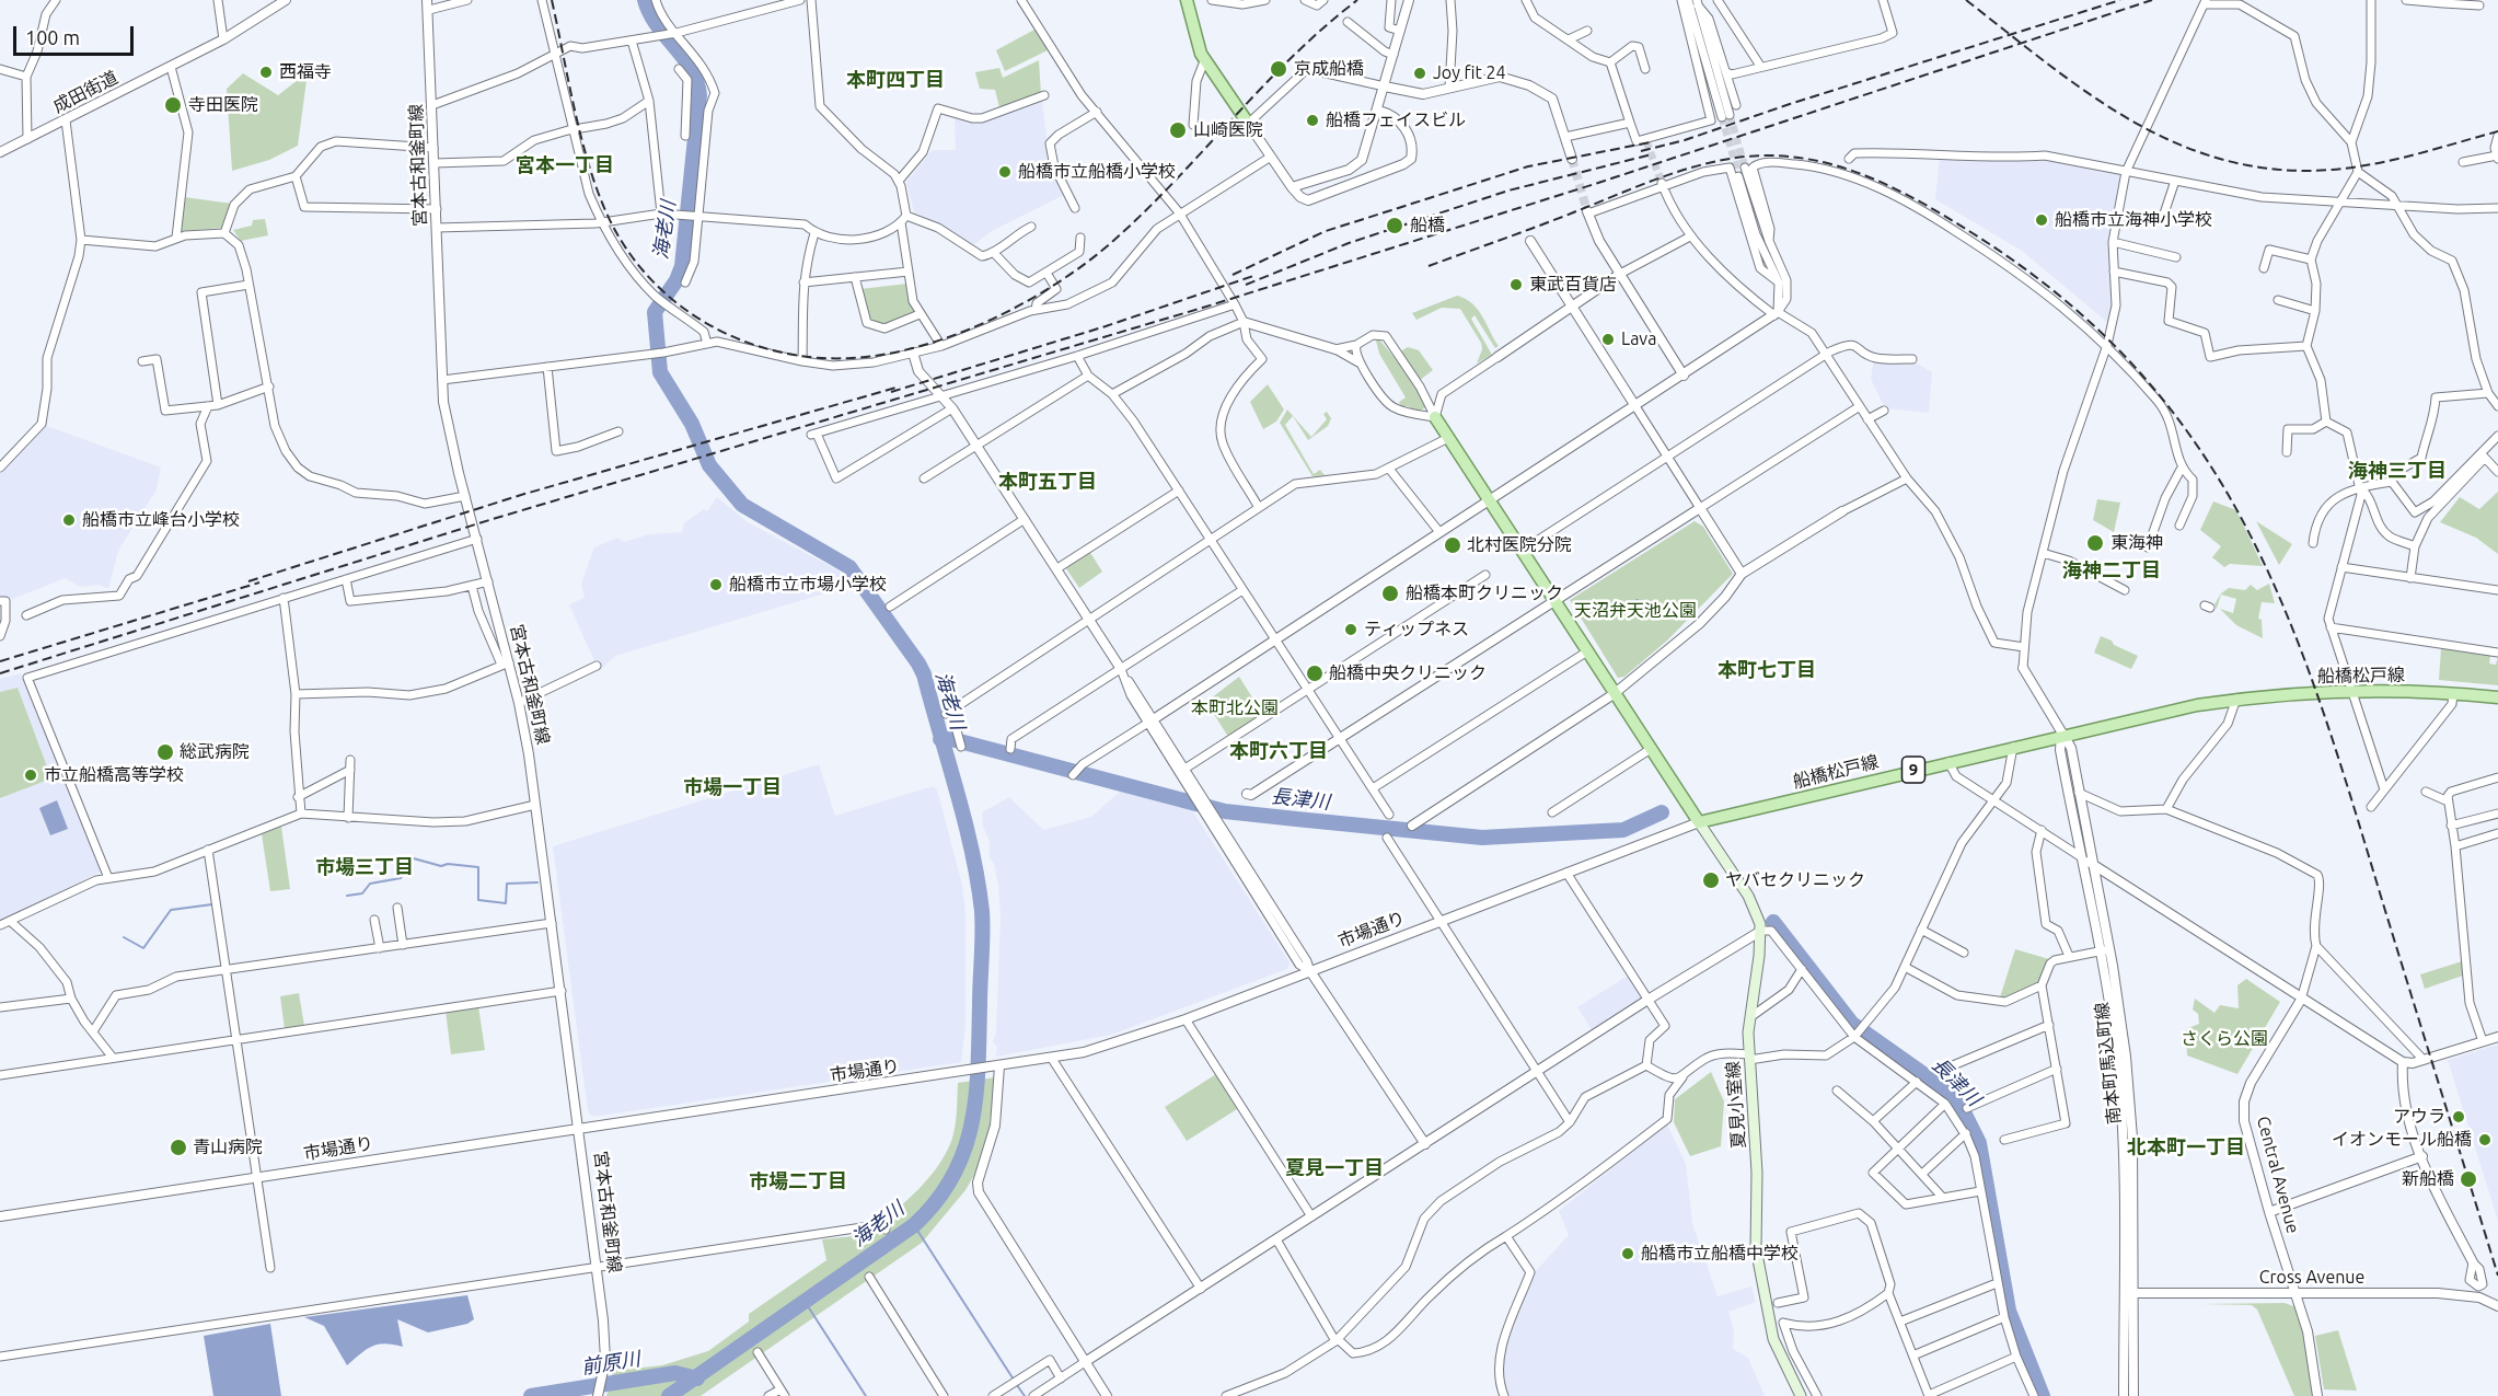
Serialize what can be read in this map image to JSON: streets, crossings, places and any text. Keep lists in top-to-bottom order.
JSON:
{
  "streets": {
    "main road": ["船橋松戸線", "9", "夏見小室線"],
    "street": [
      "成田街道",
      "宮本古和釜町線",
      "市場通り",
      "南本町馬込町線",
      "Central Avenue",
      "Cross Avenue"
    ]
  },
  "crossings": [
    ["宮本古和釜町線", "市場通り"],
    ["船橋松戸線", "市場通り"],
    ["船橋松戸線", "南本町馬込町線"],
    ["船橋松戸線", "夏見小室線"],
    ["市場通り", "夏見小室線"],
    ["南本町馬込町線", "Cross Avenue"],
    ["Central Avenue", "Cross Avenue"]
  ],
  "districts": [
    "本町四丁目",
    "宮本一丁目",
    "海神三丁目",
    "本町五丁目",
    "海神二丁目",
    "本町七丁目",
    "本町六丁目",
    "市場一丁目",
    "市場三丁目",
    "北本町一丁目",
    "夏見一丁目",
    "市場二丁目"
  ],
  "water": ["海老川", "長津川", "前原川"],
  "parks": ["天沼弁天池公園", "本町北公園", "さくら公園"],
  "places": [
    "京成船橋",
    "西福寺",
    "Joy fit 24",
    "寺田医院",
    "船橋フェイスビル",
    "山崎医院",
    "船橋市立船橋小学校",
    "船橋市立海神小学校",
    "船橋",
    "東武百貨店",
    "Lava",
    "船橋市立峰台小学校",
    "東海神",
    "北村医院分院",
    "船橋市立市場小学校",
    "船橋本町クリニック",
    "ティップネス",
    "船橋中央クリニック",
    "総武病院",
    "市立船橋高等学校",
    "ヤバセクリニック",
    "アウラ",
    "イオンモール船橋",
    "青山病院",
    "新船橋",
    "船橋市立船橋中学校"
  ],
  "scale_bar": "100 m"
}
